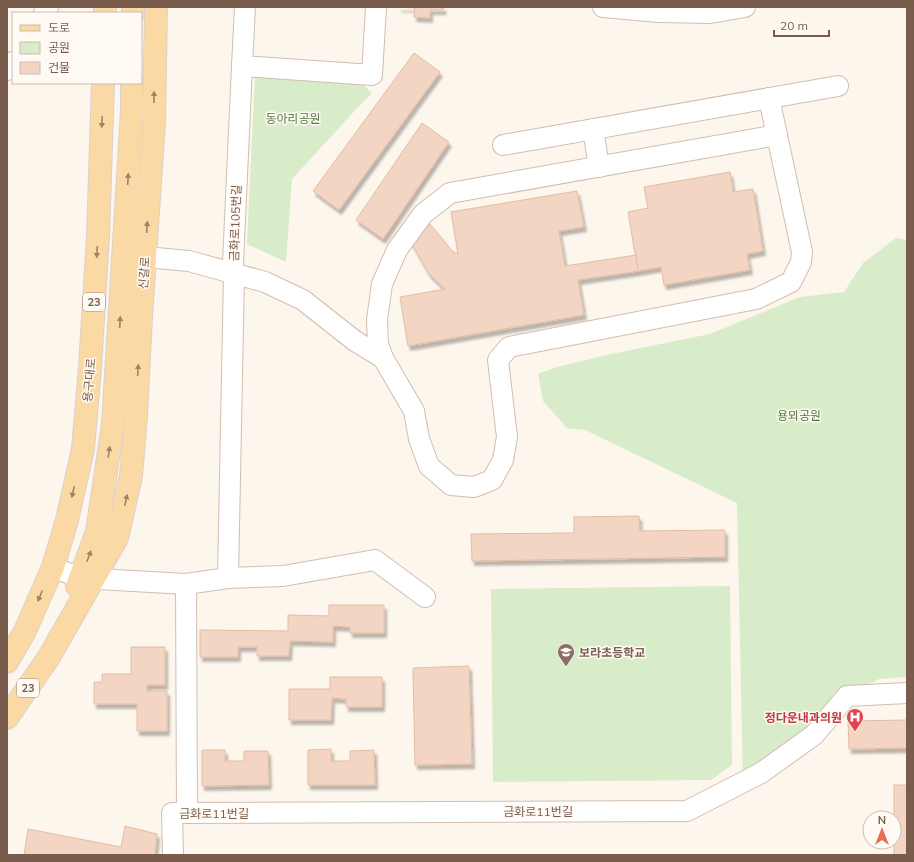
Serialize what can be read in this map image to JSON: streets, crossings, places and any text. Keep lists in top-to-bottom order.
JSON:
{
  "streets": {
    "main road": ["신갈로", "23", "용구대로"],
    "street": ["금화로105번길", "금화로11번길"]
  },
  "crossings": [
    ["신갈로", "23"]
  ],
  "parks": ["동아리공원", "용뫼공원"],
  "places": {
    "school or university": ["보라초등학교"],
    "hospital": ["정다운내과의원"]
  },
  "legend": ["도로", "공원", "건물"],
  "scale_bar": "20 m",
  "north": "top"
}
